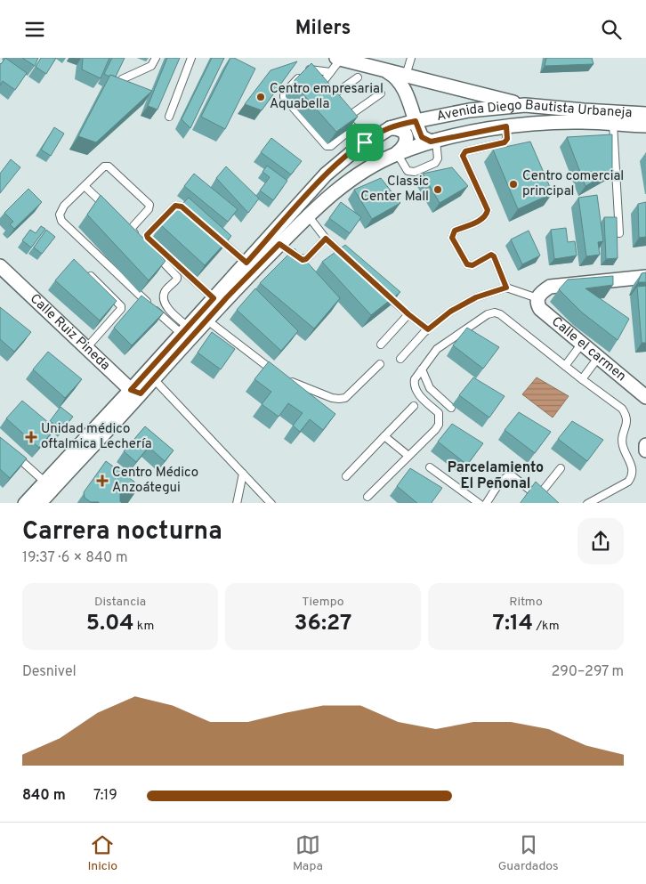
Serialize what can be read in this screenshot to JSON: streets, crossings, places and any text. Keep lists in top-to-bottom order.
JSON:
{
  "streets": {
    "street": ["Avenida Diego Bautista Urbaneja", "Calle Ruiz Pineda", "Calle el carmen"]
  },
  "crossings": [
    ["Avenida Diego Bautista Urbaneja", "Calle Ruiz Pineda"]
  ],
  "districts": ["Parcelamiento El Peñonal"],
  "places": {
    "other": ["Centro empresarial Aquabella", "Centro comercial principal", "Classic Center Mall"],
    "health": ["Unidad médico oftalmica Lechería", "Centro Médico Anzoátegui"]
  },
  "page": {
    "header": "Milers",
    "heading": ["Carrera nocturna", "19:37 · 6 × 840 m"],
    "stats": [
      ["Distancia", "5.04 km"],
      ["Tiempo", "36:27"],
      ["Ritmo", "7:14 /km"]
    ],
    "chart": ["Desnivel", "290–297 m"],
    "list": [
      {
        "name": "840 m",
        "note": "7:19"
      }
    ],
    "tabs": ["Inicio", "Mapa", "Guardados"]
  }
}
